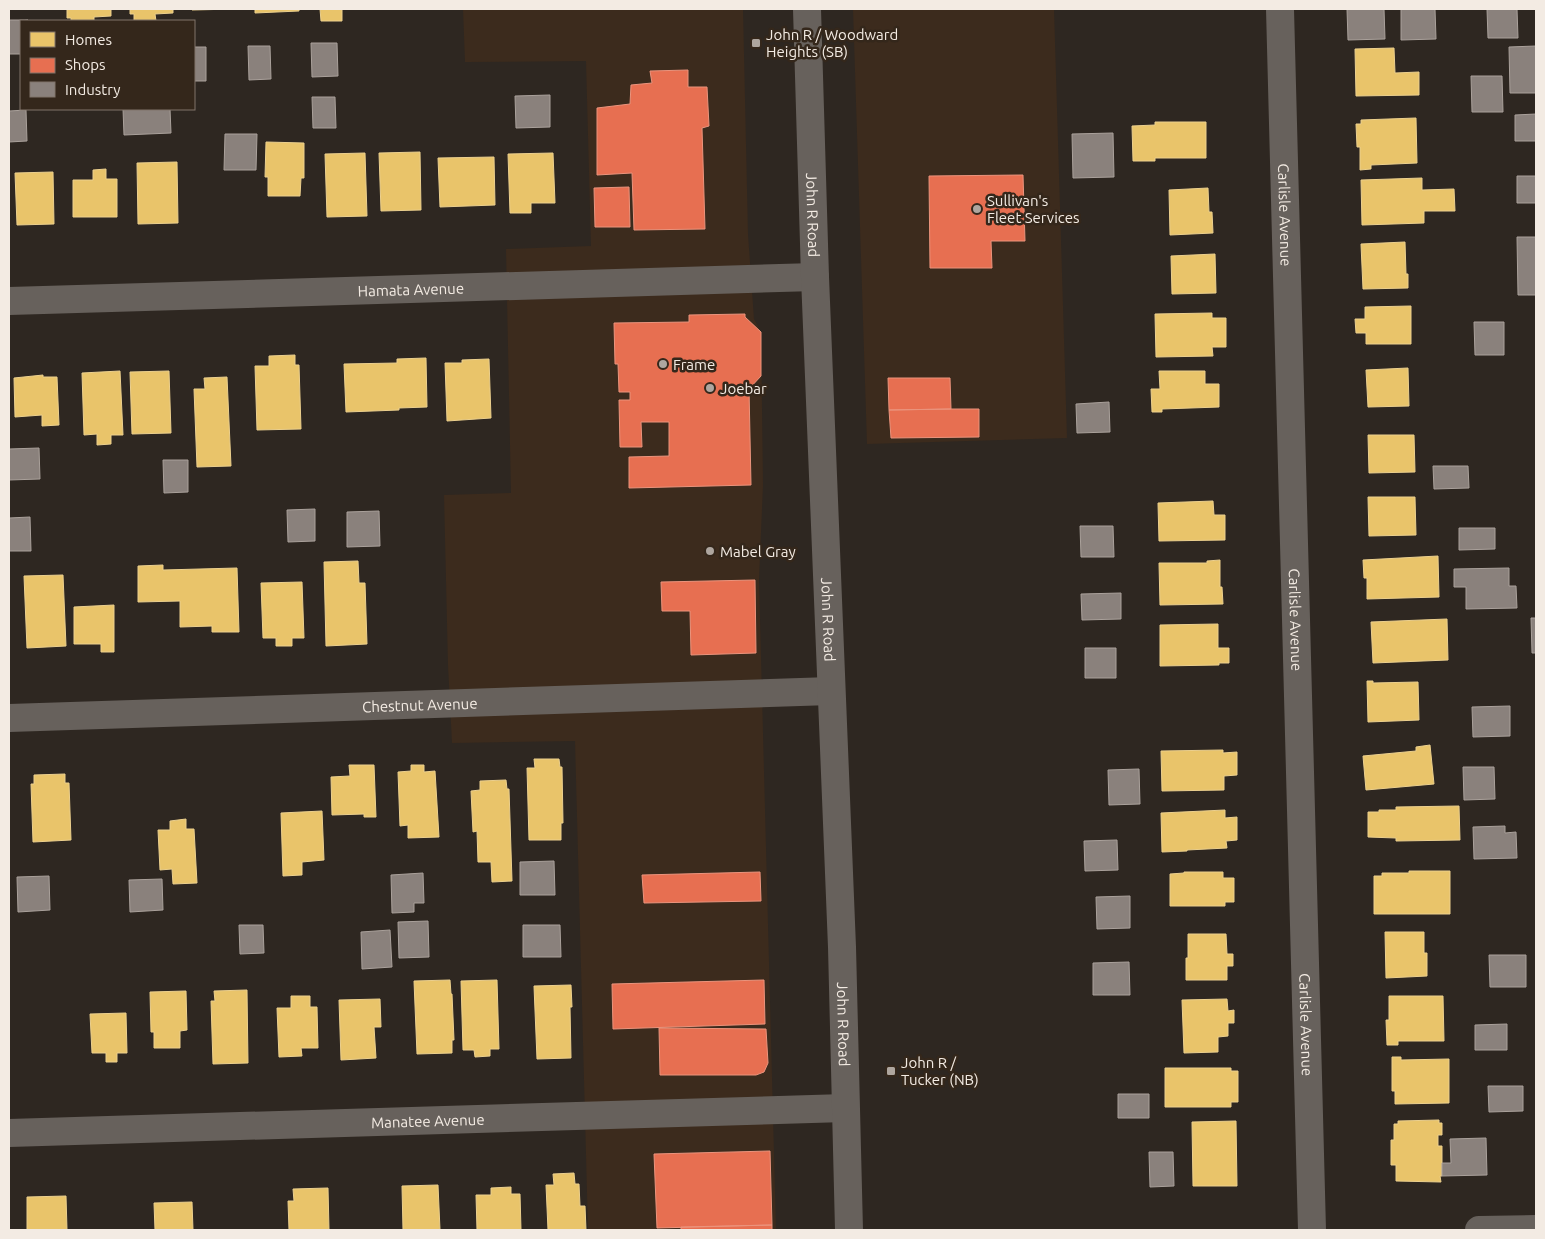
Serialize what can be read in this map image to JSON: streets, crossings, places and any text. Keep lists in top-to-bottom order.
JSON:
{
  "streets": {
    "street": [
      "John R Road",
      "Carlisle Avenue",
      "Hamata Avenue",
      "Chestnut Avenue",
      "Manatee Avenue"
    ]
  },
  "crossings": [
    ["John R Road", "Hamata Avenue"],
    ["John R Road", "Chestnut Avenue"],
    ["John R Road", "Manatee Avenue"]
  ],
  "places": {
    "transit": ["John R / Woodward Heights (SB)", "John R / Tucker (NB)"],
    "other": [
      "Sullivan's Fleet Services",
      "Frame",
      "Joebar",
      "Mabel Gray"
    ]
  },
  "legend": ["Homes", "Shops", "Industry"]
}
